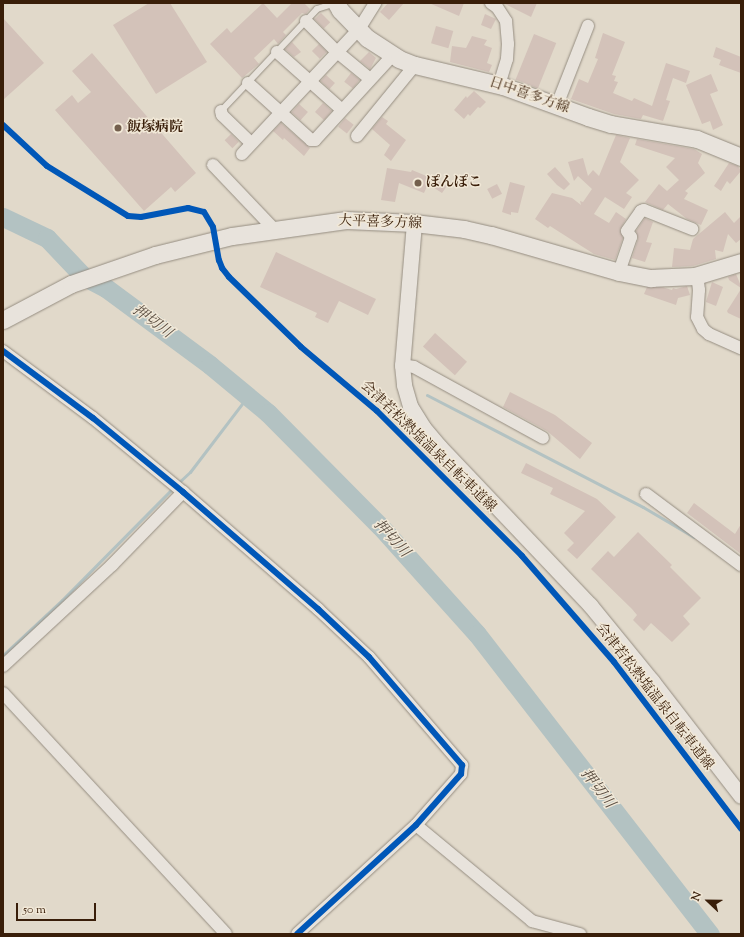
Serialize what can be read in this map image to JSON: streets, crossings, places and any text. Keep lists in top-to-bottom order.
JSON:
{
  "streets": {
    "main road": ["日中喜多方線", "大平喜多方線"],
    "cycle path": ["会津若松熱塩温泉自転車道線"]
  },
  "water": ["押切川"],
  "places": ["飯塚病院", "ぽんぽこ"],
  "scale_bar": "50 m",
  "north": "left"
}
